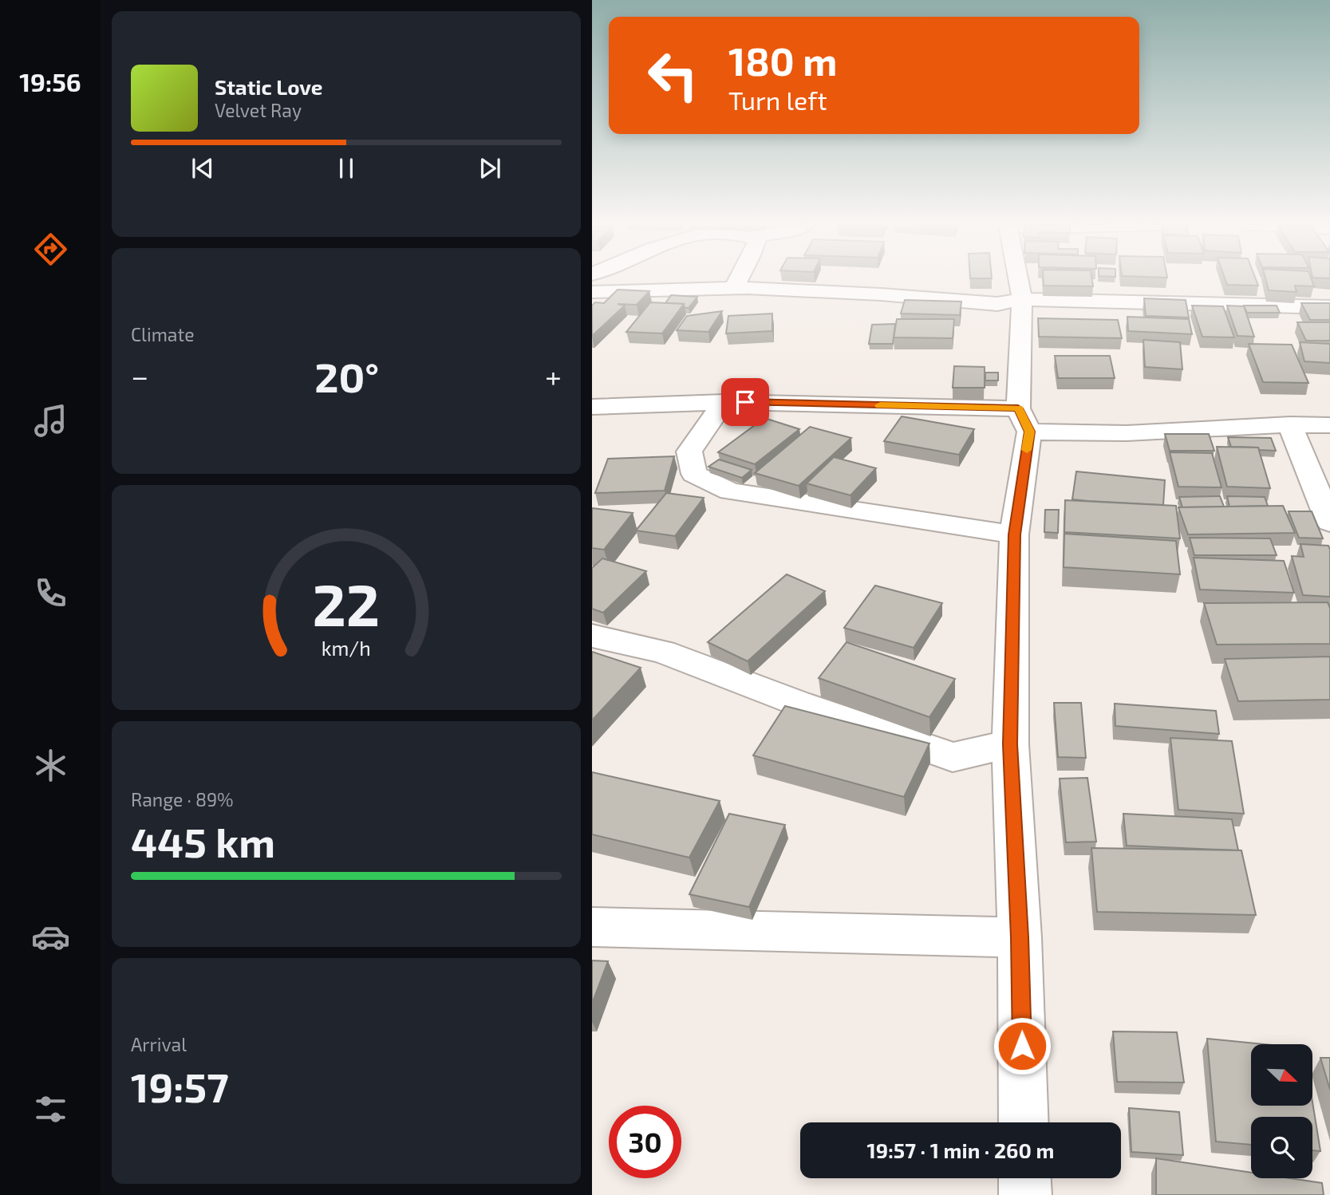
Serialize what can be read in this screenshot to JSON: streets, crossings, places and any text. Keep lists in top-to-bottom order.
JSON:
{
  "north": "bottom right",
  "page": {
    "tabs": "19:56",
    "turn": ["180 m", "Turn left"],
    "song": ["Static Love", "Velvet Ray"],
    "tile": [
      "Climate",
      ["Range · 89%", "445 km"],
      ["Arrival", "19:57"]
    ],
    "heat": ["−", "20°", "+"],
    "limit": "30",
    "trip": "19:57 · 1 min · 260 m",
    "gauge": ["22", "km/h"]
  }
}
